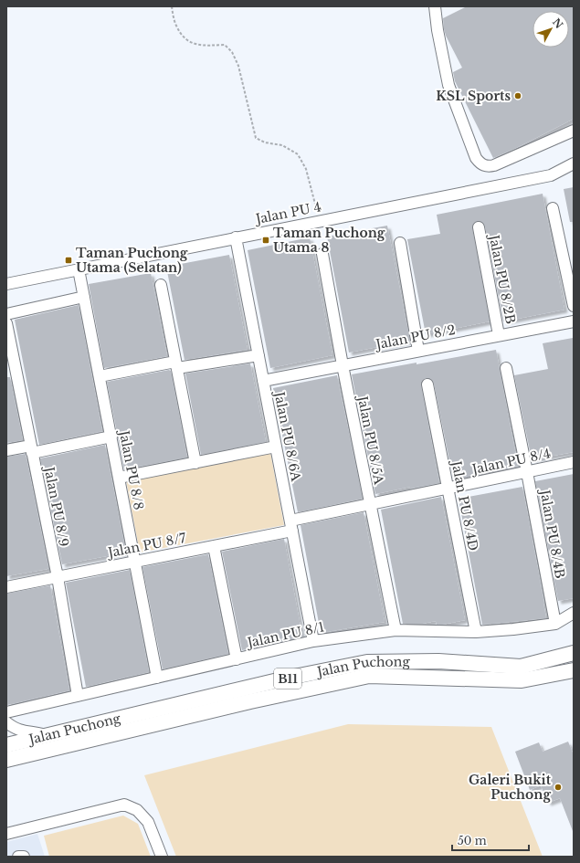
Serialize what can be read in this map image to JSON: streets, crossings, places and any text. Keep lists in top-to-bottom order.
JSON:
{
  "streets": {
    "main road": ["Jalan Puchong", "B11"],
    "street": [
      "Jalan PU 4",
      "Jalan PU 8/2B",
      "Jalan PU 8/2",
      "Jalan PU 8/6A",
      "Jalan PU 8/5A",
      "Jalan PU 8/4",
      "Jalan PU 8/8",
      "Jalan PU 8/4D",
      "Jalan PU 8/9",
      "Jalan PU 8/4B",
      "Jalan PU 8/7",
      "Jalan PU 8/1"
    ]
  },
  "crossings": [
    ["Jalan PU 4", "Jalan PU 8/6A"],
    ["Jalan PU 4", "Jalan PU 8/8"],
    ["Jalan PU 8/2B", "Jalan PU 8/2"],
    ["Jalan PU 8/2", "Jalan PU 8/6A"],
    ["Jalan PU 8/2", "Jalan PU 8/5A"],
    ["Jalan PU 8/6A", "Jalan PU 8/4"],
    ["Jalan PU 8/6A", "Jalan PU 8/7"],
    ["Jalan PU 8/6A", "Jalan PU 8/1"],
    ["Jalan PU 8/5A", "Jalan PU 8/4"],
    ["Jalan PU 8/5A", "Jalan PU 8/1"],
    ["Jalan PU 8/4", "Jalan PU 8/4D"],
    ["Jalan PU 8/4", "Jalan PU 8/4B"],
    ["Jalan PU 8/4", "Jalan PU 8/7"],
    ["Jalan PU 8/8", "Jalan PU 8/7"],
    ["Jalan PU 8/8", "Jalan PU 8/1"],
    ["Jalan PU 8/4D", "Jalan PU 8/1"],
    ["Jalan PU 8/9", "Jalan PU 8/7"],
    ["Jalan PU 8/9", "Jalan PU 8/1"],
    ["Jalan PU 8/4B", "Jalan PU 8/1"]
  ],
  "places": {
    "other": ["KSL Sports", "Galeri Bukit Puchong"],
    "transit": ["Taman Puchong Utama 8", "Taman Puchong Utama (Selatan)"]
  },
  "scale_bar": "50 m",
  "north": "top right"
}
